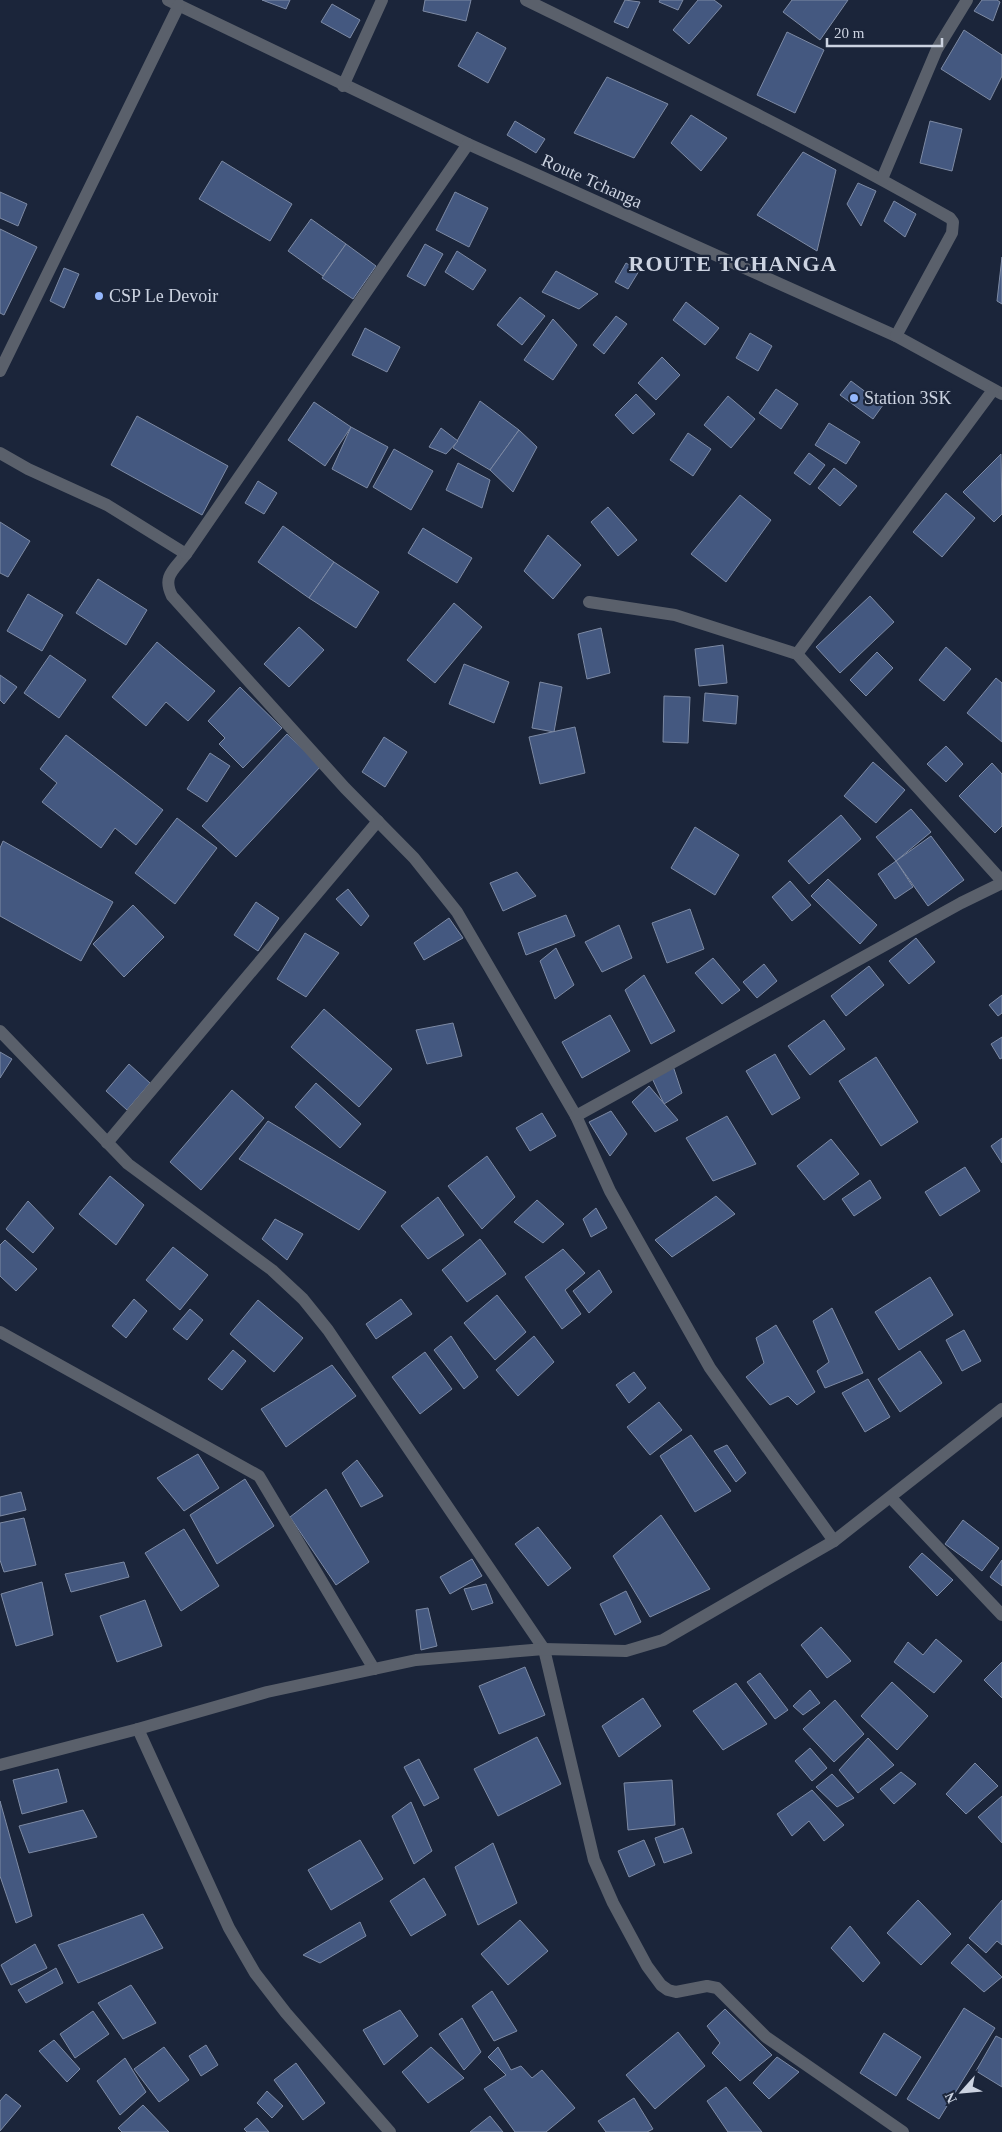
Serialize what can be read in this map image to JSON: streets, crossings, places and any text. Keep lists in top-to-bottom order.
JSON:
{
  "streets": {
    "street": ["Route Tchanga"]
  },
  "districts": ["ROUTE TCHANGA"],
  "places": ["CSP Le Devoir", "Station 3SK"],
  "scale_bar": "20 m",
  "north": "bottom left"
}
